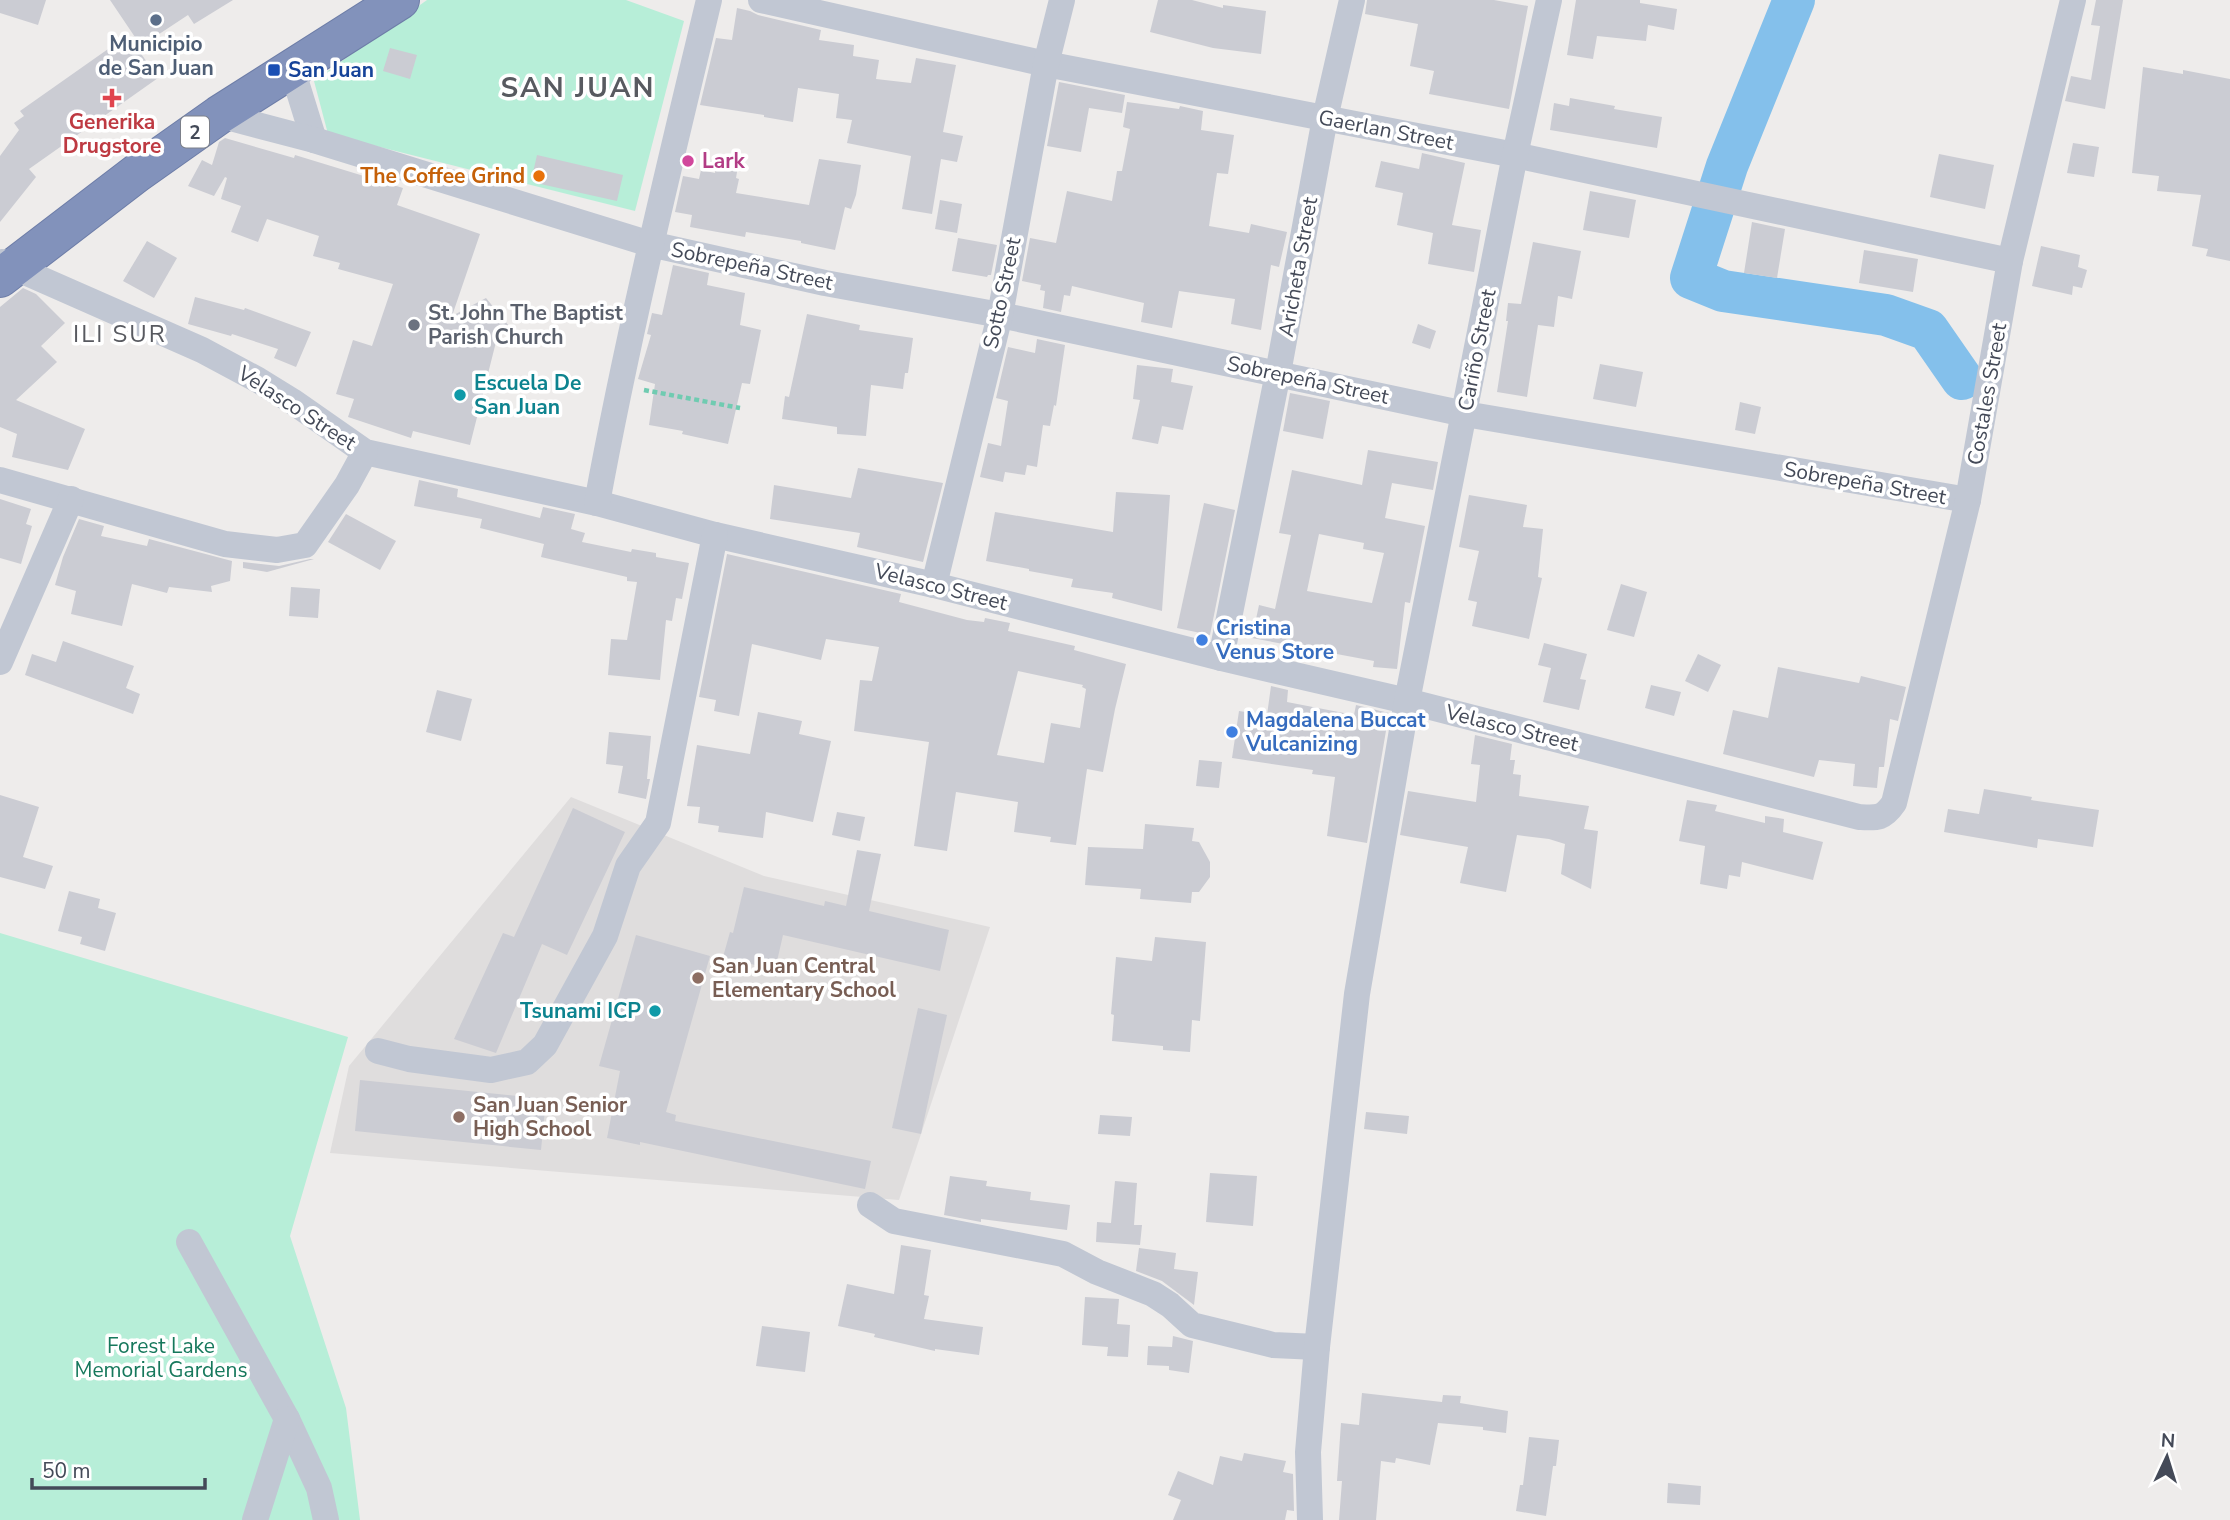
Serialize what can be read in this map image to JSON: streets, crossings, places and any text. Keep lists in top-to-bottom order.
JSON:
{
  "streets": {
    "highway": ["2"],
    "street": [
      "Gaerlan Street",
      "Sobrepeña Street",
      "Aricheta Street",
      "Sotto Street",
      "Cariño Street",
      "Costales Street",
      "Velasco Street"
    ]
  },
  "crossings": [
    ["Gaerlan Street", "Aricheta Street"],
    ["Gaerlan Street", "Sotto Street"],
    ["Gaerlan Street", "Cariño Street"],
    ["Gaerlan Street", "Costales Street"],
    ["2", "Sobrepeña Street"],
    ["2", "Velasco Street"],
    ["Sobrepeña Street", "Aricheta Street"],
    ["Sobrepeña Street", "Sotto Street"],
    ["Sobrepeña Street", "Cariño Street"],
    ["Sobrepeña Street", "Costales Street"],
    ["Aricheta Street", "Velasco Street"],
    ["Sotto Street", "Velasco Street"],
    ["Cariño Street", "Velasco Street"],
    ["Costales Street", "Velasco Street"]
  ],
  "districts": ["SAN JUAN", "ILI SUR"],
  "parks": ["Forest Lake Memorial Gardens"],
  "places": {
    "other": [
      "Municipio de San Juan",
      "Lark",
      "The Coffee Grind",
      "St. John The Baptist Parish Church",
      "Escuela De San Juan",
      "Cristina Venus Store",
      "Magdalena Buccat Vulcanizing",
      "San Juan Central Elementary School",
      "Tsunami ICP",
      "San Juan Senior High School"
    ],
    "transit": ["San Juan"],
    "health": ["Generika Drugstore"]
  },
  "scale_bar": "50 m",
  "north": "top"
}
